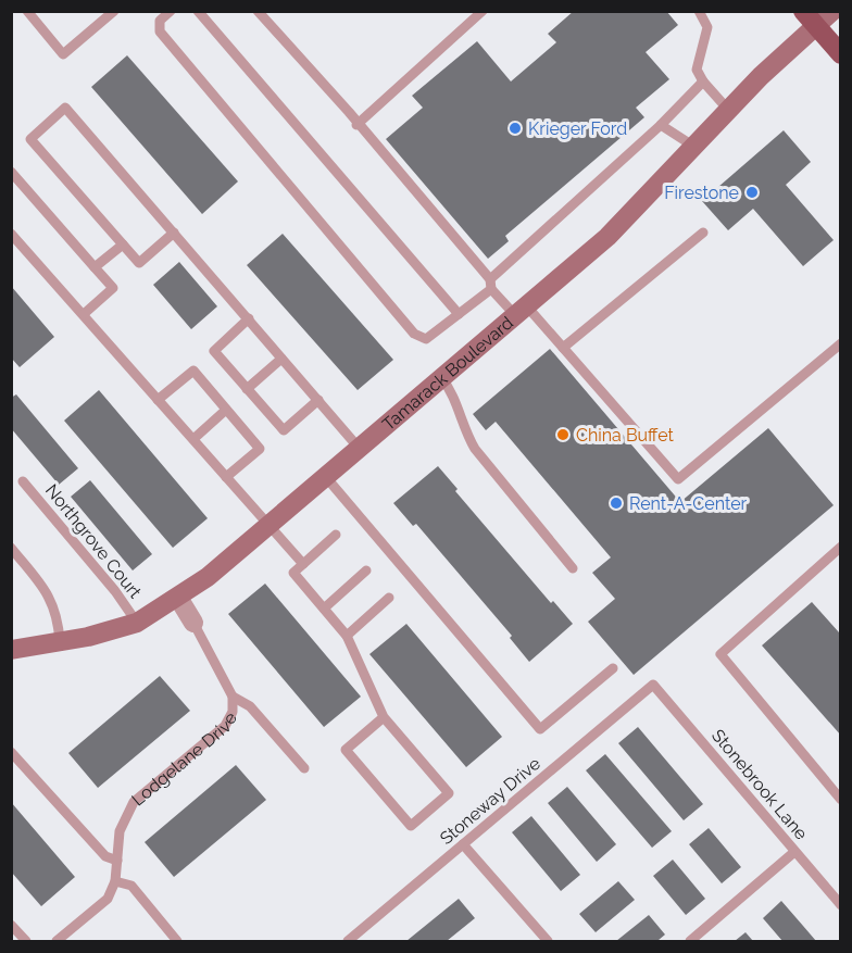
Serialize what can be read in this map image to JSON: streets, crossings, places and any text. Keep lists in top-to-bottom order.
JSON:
{
  "streets": {
    "street": ["Tamarack Boulevard", "Lodgelane Drive"],
    "lane": ["Northgrove Court", "Stonebrook Lane", "Stoneway Drive"]
  },
  "crossings": [
    ["Tamarack Boulevard", "Northgrove Court"],
    ["Tamarack Boulevard", "Lodgelane Drive"],
    ["Stonebrook Lane", "Stoneway Drive"]
  ],
  "places": [
    "Krieger Ford",
    "Firestone",
    "China Buffet",
    "Rent-A-Center"
  ]
}
